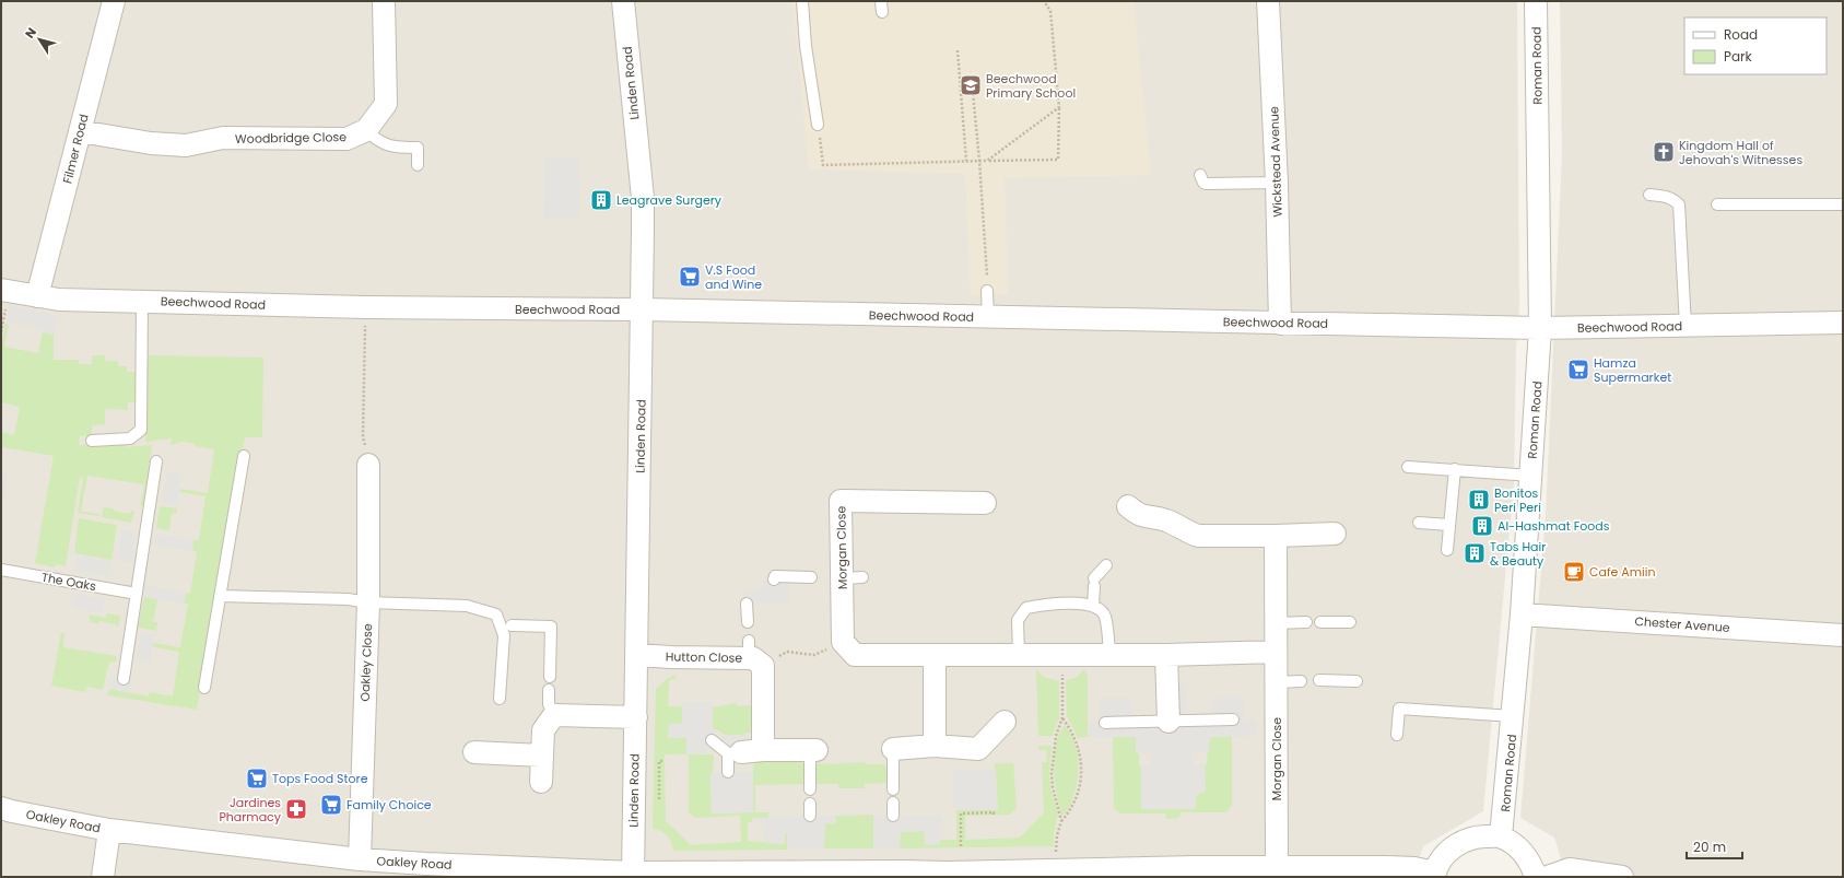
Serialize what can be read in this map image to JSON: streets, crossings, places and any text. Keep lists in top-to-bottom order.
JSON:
{
  "streets": {
    "street": [
      "Roman Road",
      "Linden Road",
      "Woodbridge Close",
      "Filmer Road",
      "Wickstead Avenue",
      "Beechwood Road",
      "Morgan Close",
      "Chester Avenue",
      "Hutton Close",
      "Oakley Close",
      "Oakley Road"
    ],
    "lane": ["The Oaks"]
  },
  "crossings": [
    ["Roman Road", "Beechwood Road"],
    ["Roman Road", "Chester Avenue"],
    ["Roman Road", "Oakley Road"],
    ["Linden Road", "Beechwood Road"],
    ["Linden Road", "Hutton Close"],
    ["Linden Road", "Oakley Road"],
    ["Woodbridge Close", "Filmer Road"],
    ["Filmer Road", "Beechwood Road"],
    ["Wickstead Avenue", "Beechwood Road"],
    ["Morgan Close", "Oakley Road"],
    ["Oakley Close", "Oakley Road"]
  ],
  "places": {
    "school or university": ["Beechwood Primary School"],
    "church": ["Kingdom Hall of Jehovah's Witnesses"],
    "building": [
      "Leagrave Surgery",
      "Bonitos Peri Peri",
      "Al-Hashmat Foods",
      "Tabs Hair & Beauty"
    ],
    "supermarket": [
      "V.S Food and Wine",
      "Hamza Supermarket",
      "Tops Food Store",
      "Family Choice"
    ],
    "cafe": ["Cafe Amiin"],
    "pharmacy": ["Jardines Pharmacy"]
  },
  "legend": ["Road", "Park"],
  "scale_bar": "20 m",
  "north": "top left"
}
